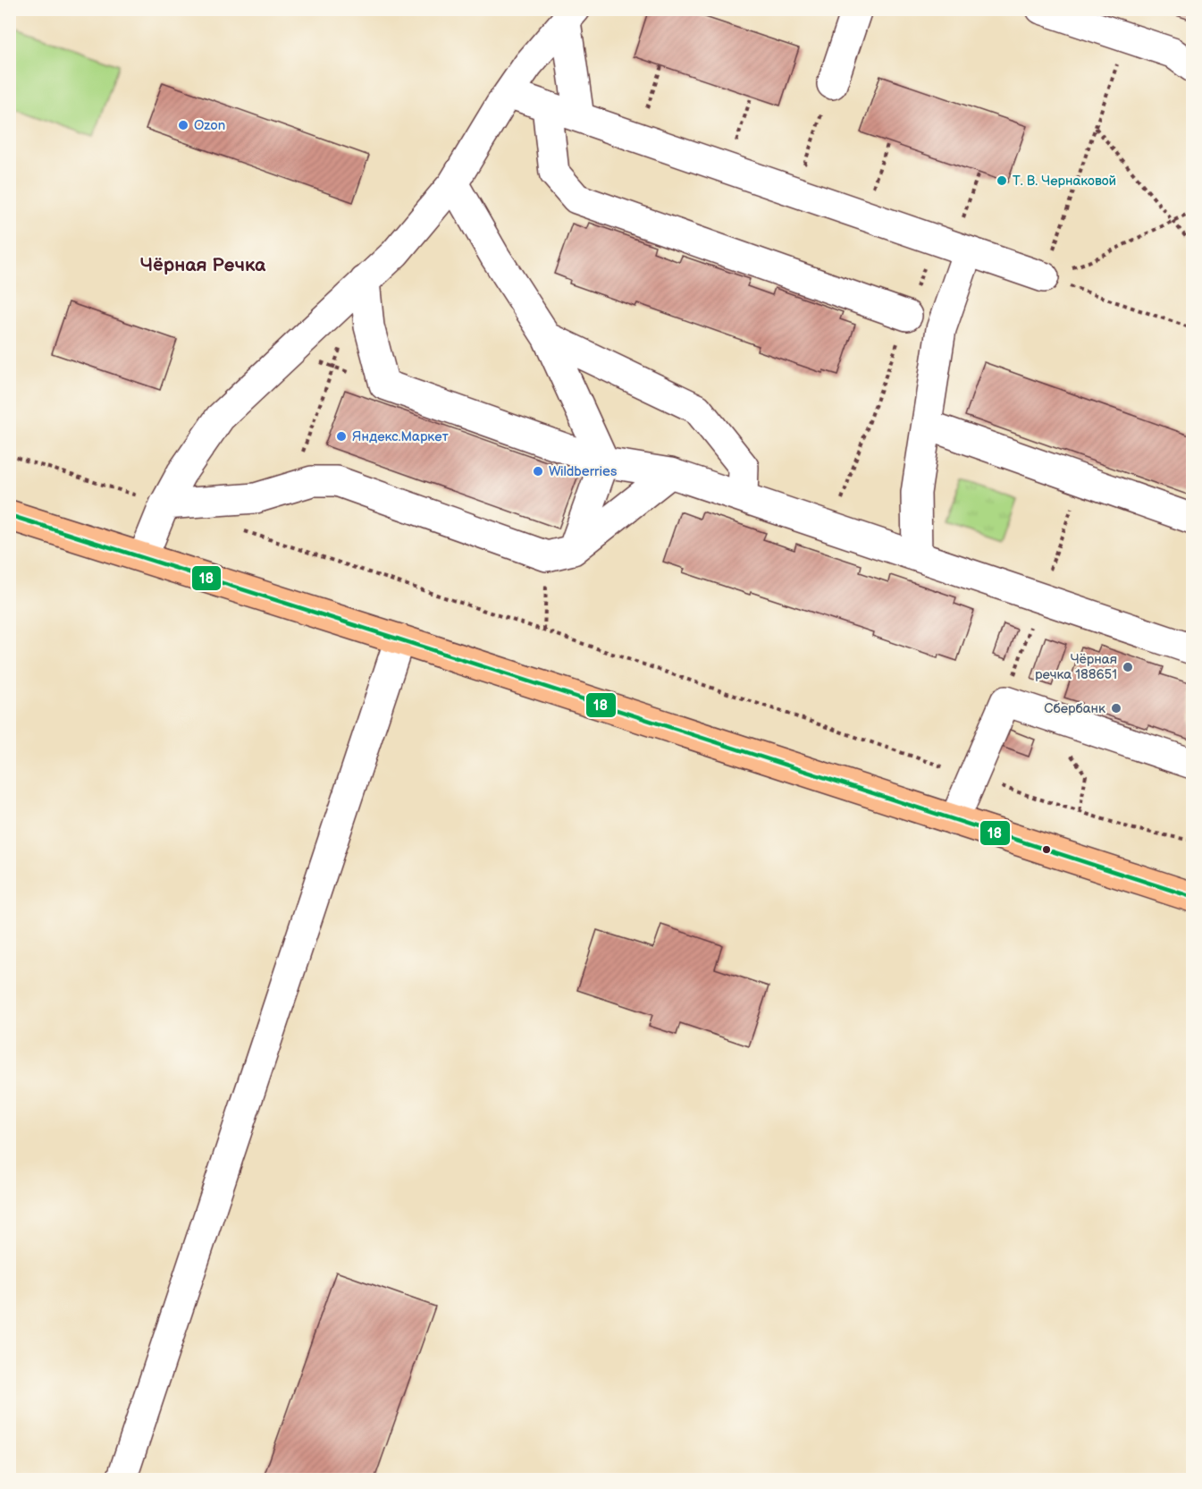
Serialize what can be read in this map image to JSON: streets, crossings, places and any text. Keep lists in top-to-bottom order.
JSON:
{
  "districts": ["Чёрная Речка"],
  "places": [
    "Ozon",
    "Т. В. Чернаковой",
    "Яндекс.Маркет",
    "Wildberries",
    "Чёрная речка 188651",
    "Сбербанк"
  ],
  "lines": ["transit line 18"]
}
